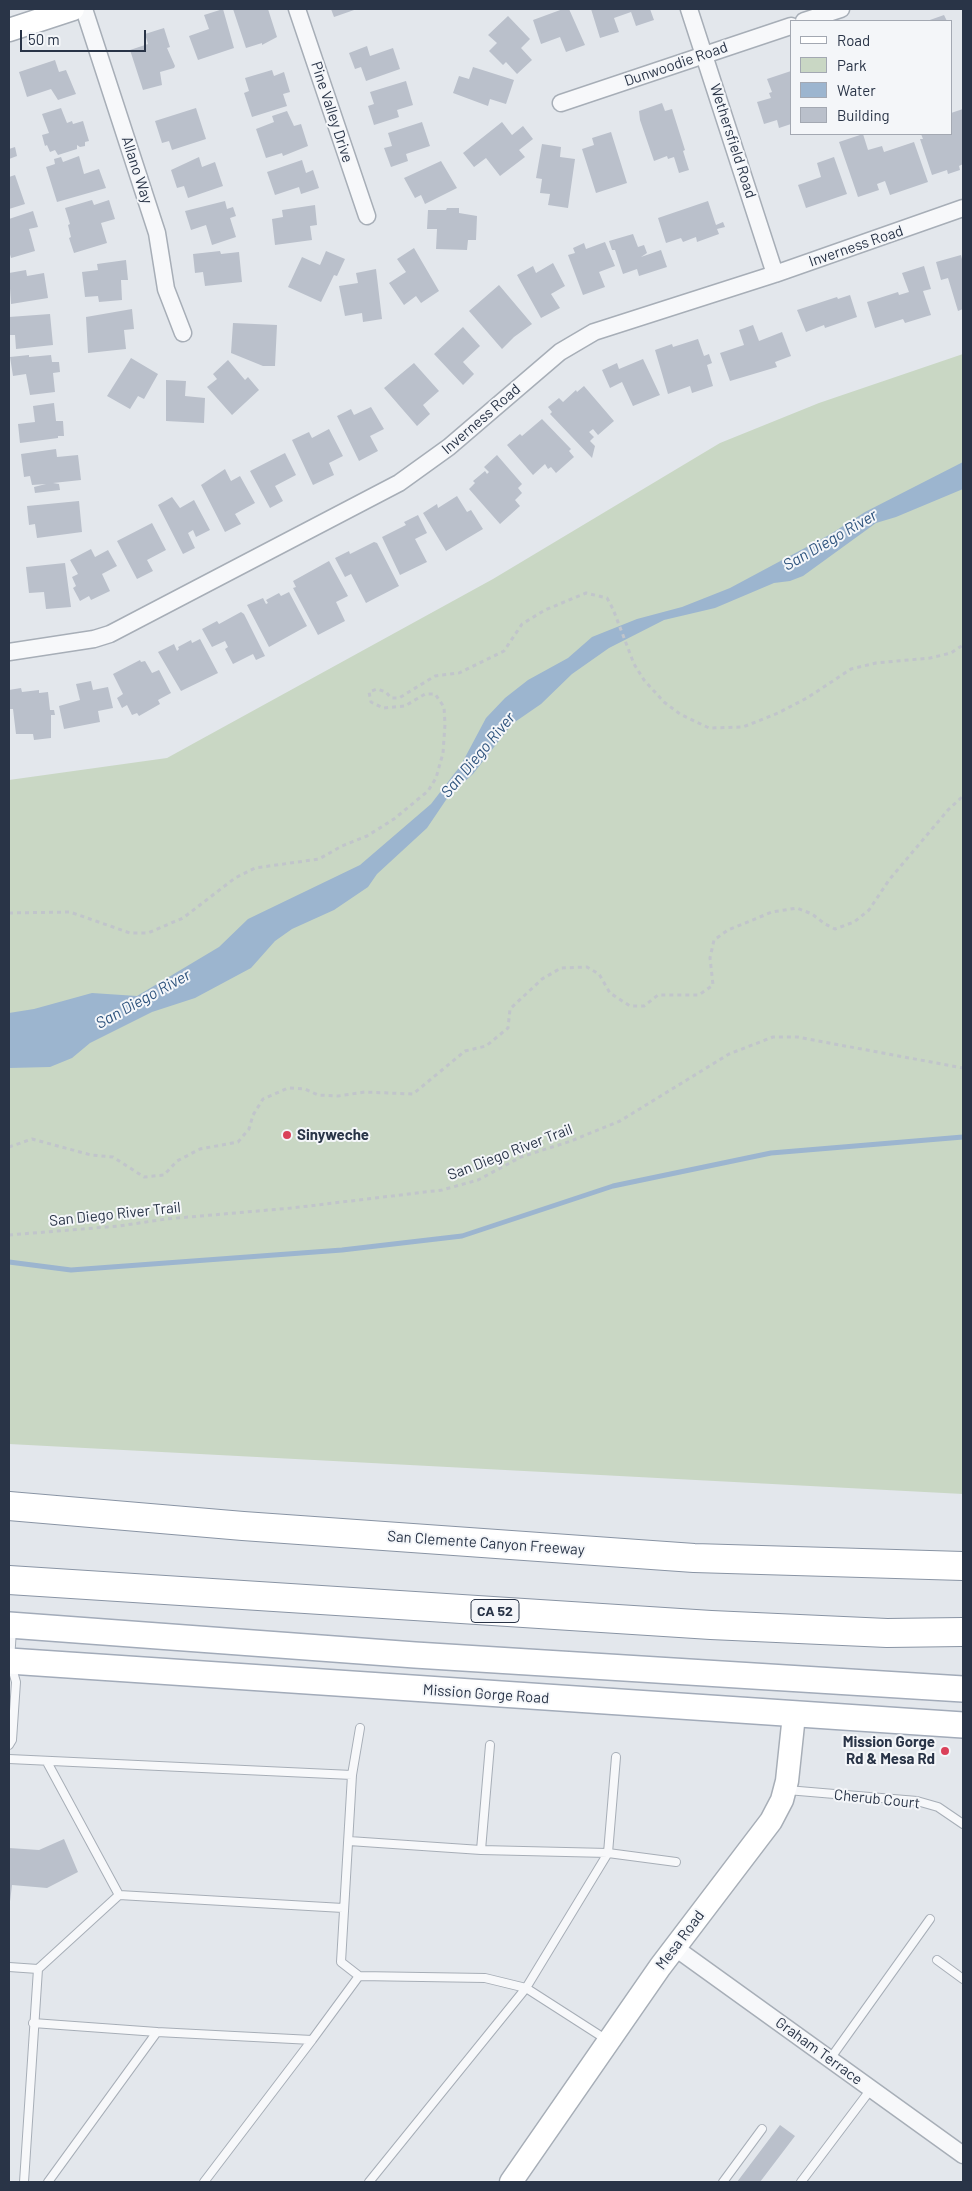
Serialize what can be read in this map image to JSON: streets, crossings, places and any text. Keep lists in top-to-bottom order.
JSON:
{
  "streets": {
    "highway": ["San Clemente Canyon Freeway", "CA 52"],
    "main road": ["Mission Gorge Road", "Mesa Road"],
    "street": [
      "Dunwoodie Road",
      "Pine Valley Drive",
      "Wethersfield Road",
      "Allano Way",
      "Inverness Road",
      "Graham Terrace"
    ],
    "lane": ["Cherub Court"],
    "path": ["San Diego River Trail"]
  },
  "crossings": [
    ["Dunwoodie Road", "Wethersfield Road"],
    ["Wethersfield Road", "Inverness Road"],
    ["Mission Gorge Road", "Mesa Road"],
    ["Cherub Court", "Mesa Road"],
    ["Mesa Road", "Graham Terrace"]
  ],
  "water": ["San Diego River"],
  "places": ["Sinyweche", "Mission Gorge Rd & Mesa Rd"],
  "legend": [
    "Road",
    "Park",
    "Water",
    "Building"
  ],
  "scale_bar": "50 m"
}
